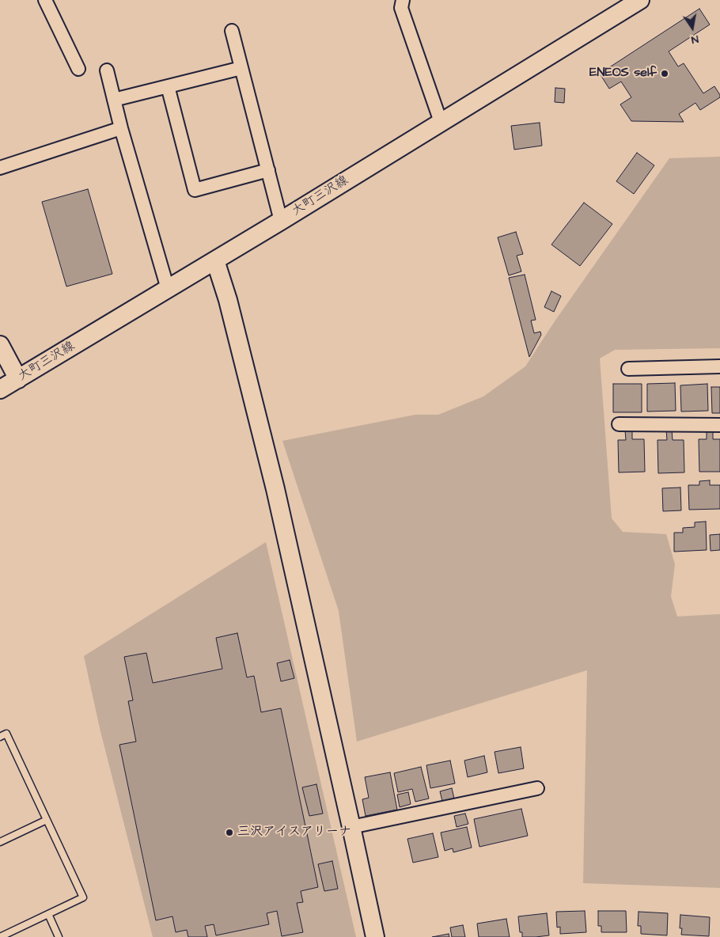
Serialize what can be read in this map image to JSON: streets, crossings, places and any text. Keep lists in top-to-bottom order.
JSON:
{
  "streets": {
    "main road": ["大町三沢線"]
  },
  "places": ["ENEOS self", "三沢アイスアリーナ"],
  "north": "bottom"
}
